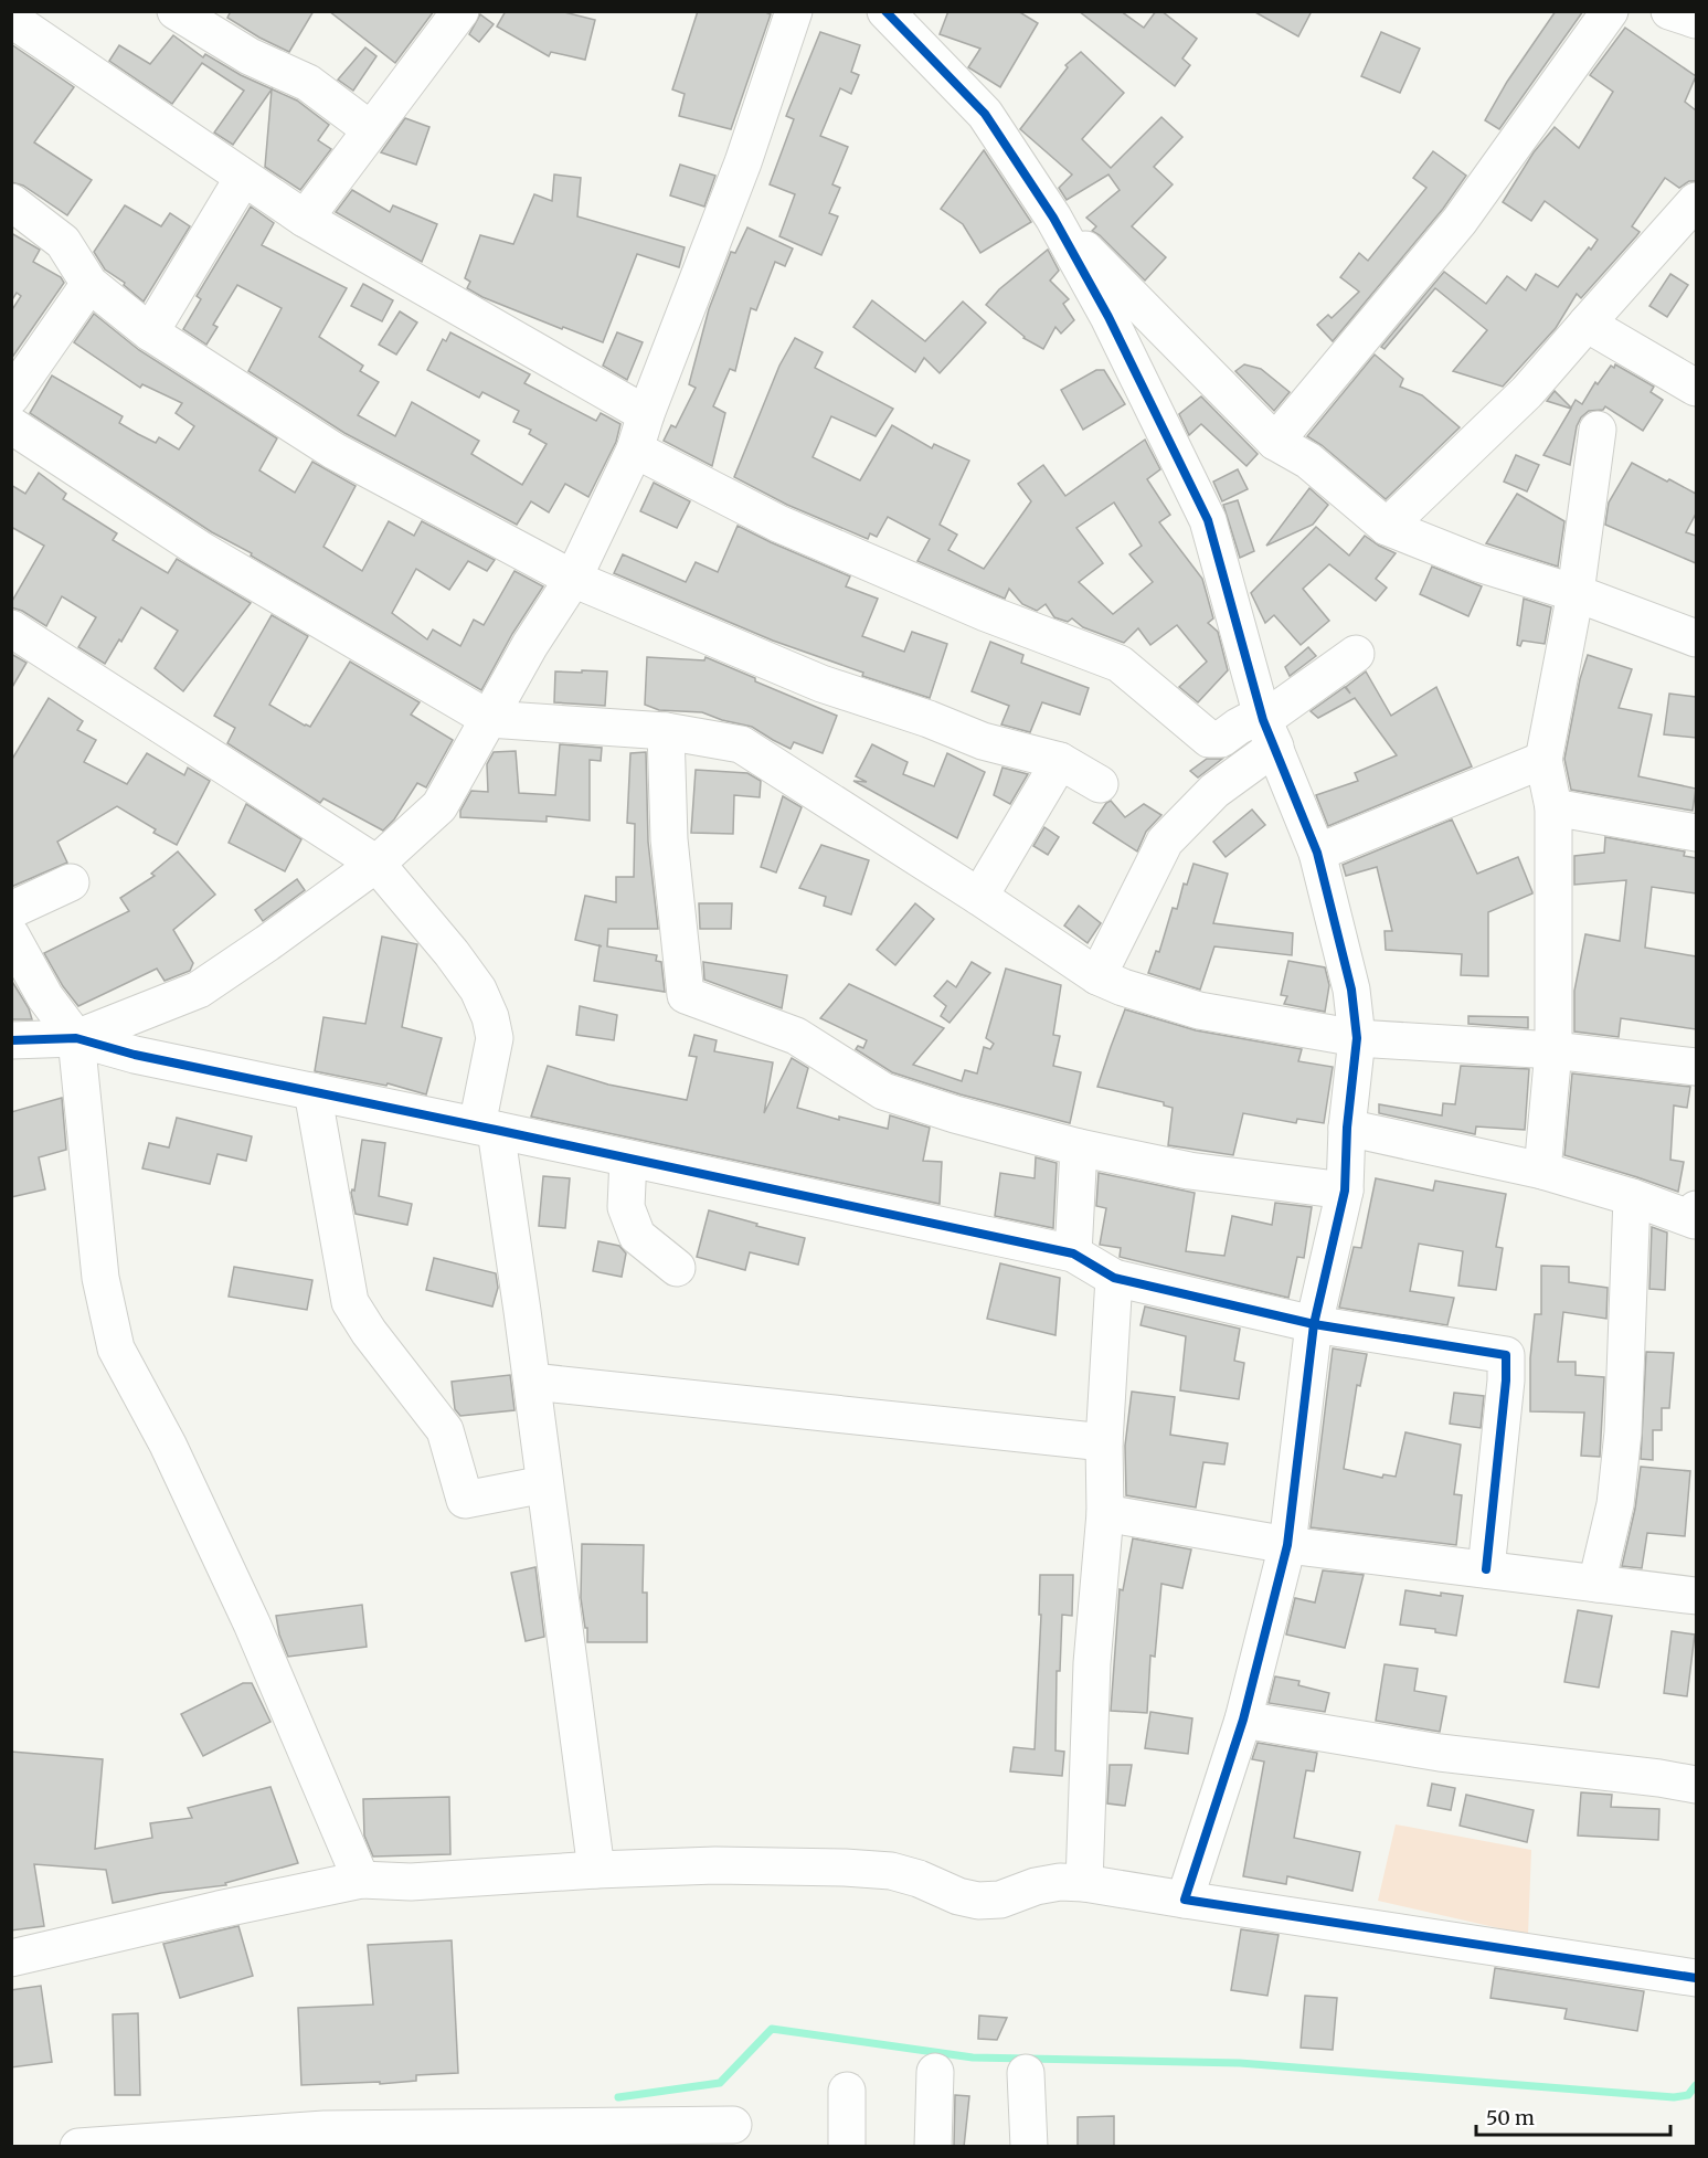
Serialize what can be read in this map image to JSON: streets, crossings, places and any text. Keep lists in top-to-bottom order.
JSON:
{
  "scale_bar": "50 m"
}
